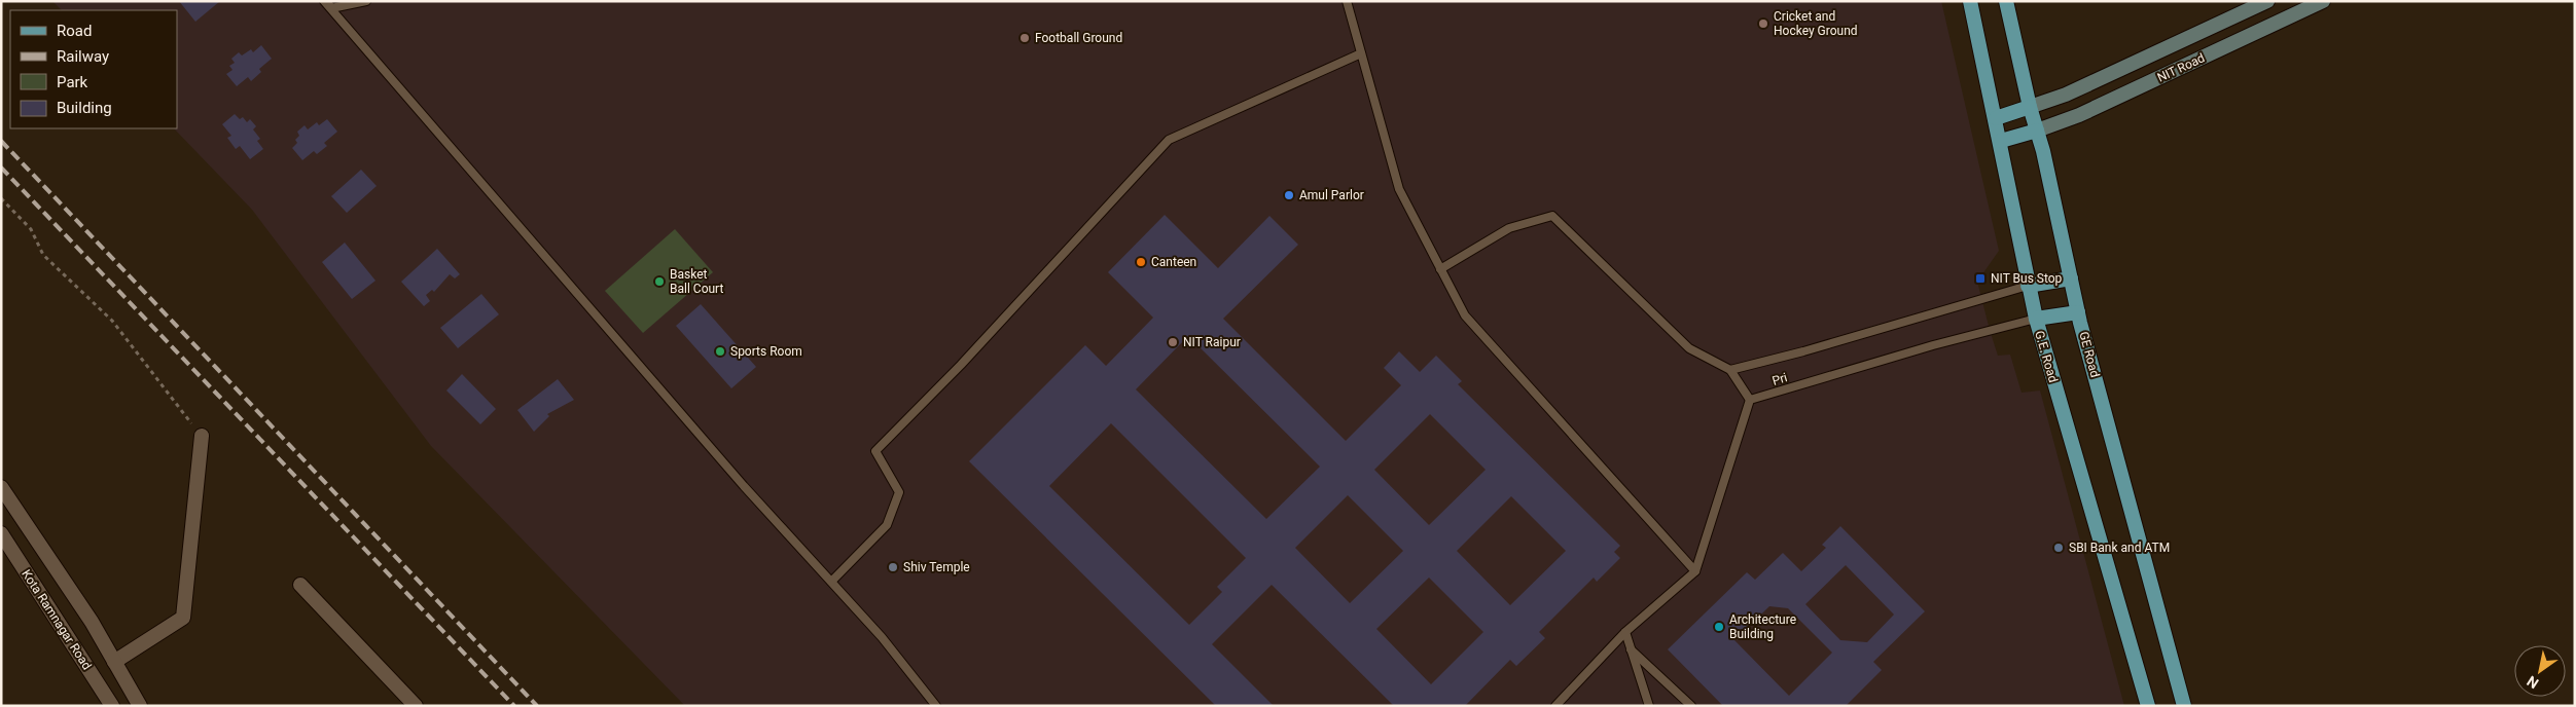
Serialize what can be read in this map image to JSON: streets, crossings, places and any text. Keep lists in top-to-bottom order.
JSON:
{
  "streets": {
    "main road": ["NIT Road", "GE Road", "G.E. Road"],
    "street": ["Kota Ramnagar Road"],
    "lane": ["Pri"]
  },
  "crossings": [
    ["NIT Road", "GE Road"],
    ["G.E. Road", "Pri"]
  ],
  "places": {
    "other": [
      "Cricket and Hockey Ground",
      "Football Ground",
      "Amul Parlor",
      "Canteen",
      "Basket Ball Court",
      "NIT Raipur",
      "Sports Room",
      "SBI Bank and ATM",
      "Shiv Temple",
      "Architecture Building"
    ],
    "transit": ["NIT Bus Stop"]
  },
  "legend": [
    "Road",
    "Railway",
    "Park",
    "Building"
  ],
  "north": "bottom left"
}
